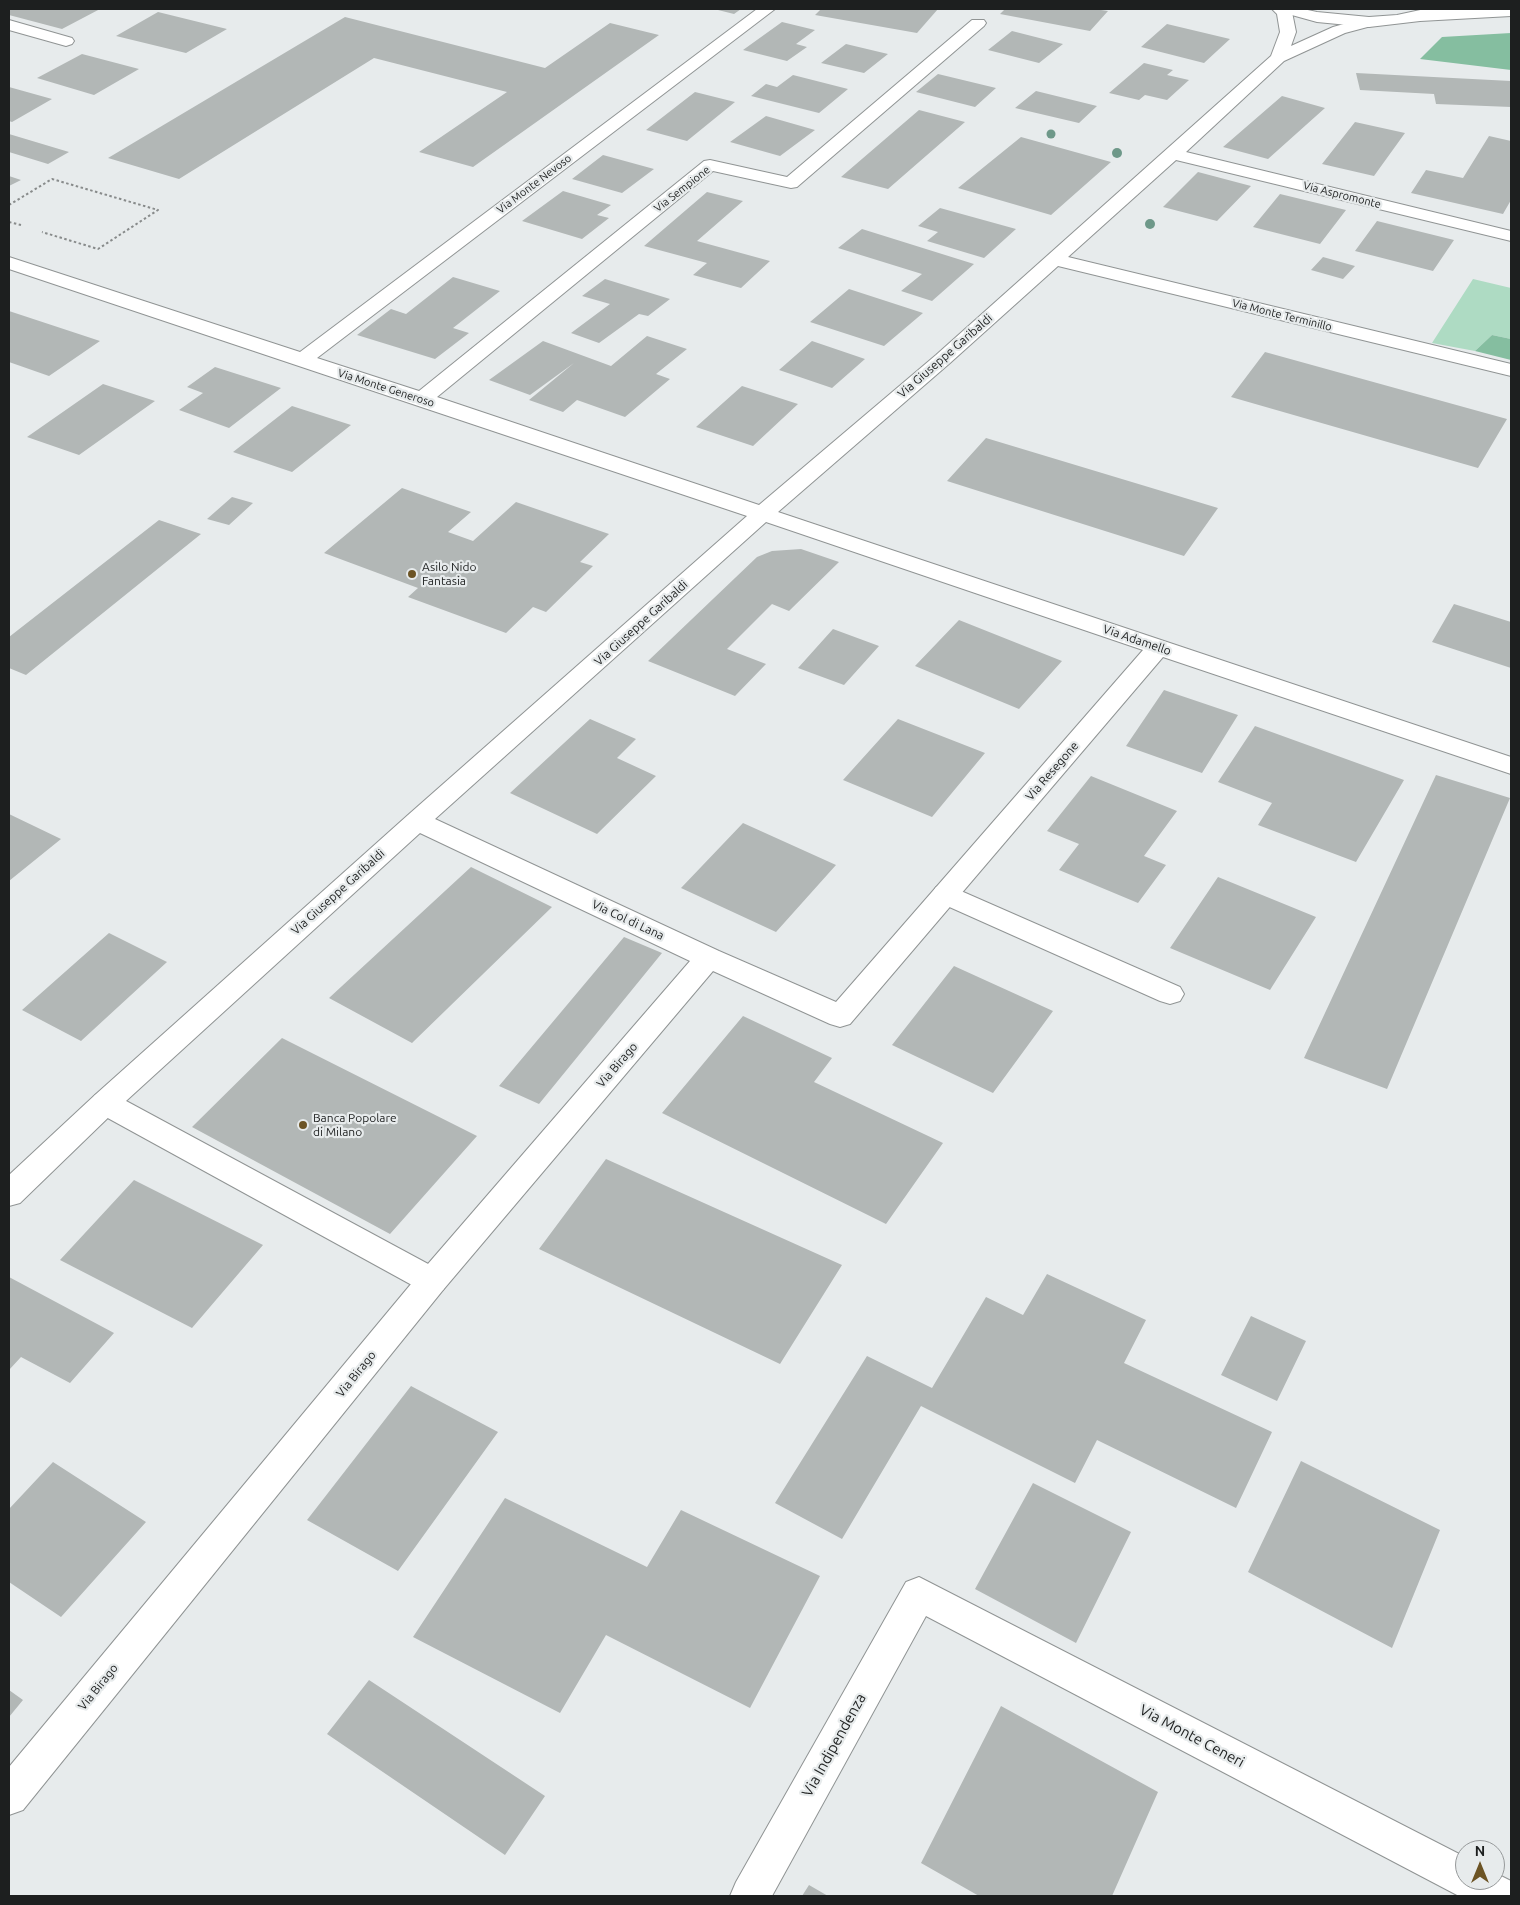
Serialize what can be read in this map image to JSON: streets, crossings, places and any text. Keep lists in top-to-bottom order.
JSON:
{
  "streets": {
    "street": [
      "Via Monte Nevoso",
      "Via Sempione",
      "Via Aspromonte",
      "Via Monte Terminillo",
      "Via Giuseppe Garibaldi",
      "Via Monte Generoso",
      "Via Adamello",
      "Via Resegone",
      "Via Col di Lana",
      "Via Birago",
      "Via Monte Ceneri",
      "Via Indipendenza"
    ]
  },
  "crossings": [
    ["Via Monte Nevoso", "Via Monte Generoso"],
    ["Via Sempione", "Via Monte Generoso"],
    ["Via Aspromonte", "Via Giuseppe Garibaldi"],
    ["Via Monte Terminillo", "Via Giuseppe Garibaldi"],
    ["Via Giuseppe Garibaldi", "Via Monte Generoso"],
    ["Via Giuseppe Garibaldi", "Via Adamello"],
    ["Via Giuseppe Garibaldi", "Via Col di Lana"],
    ["Via Monte Generoso", "Via Adamello"],
    ["Via Adamello", "Via Resegone"],
    ["Via Resegone", "Via Col di Lana"],
    ["Via Col di Lana", "Via Birago"],
    ["Via Monte Ceneri", "Via Indipendenza"]
  ],
  "places": ["Asilo Nido Fantasia", "Banca Popolare di Milano"],
  "north": "top"
}
